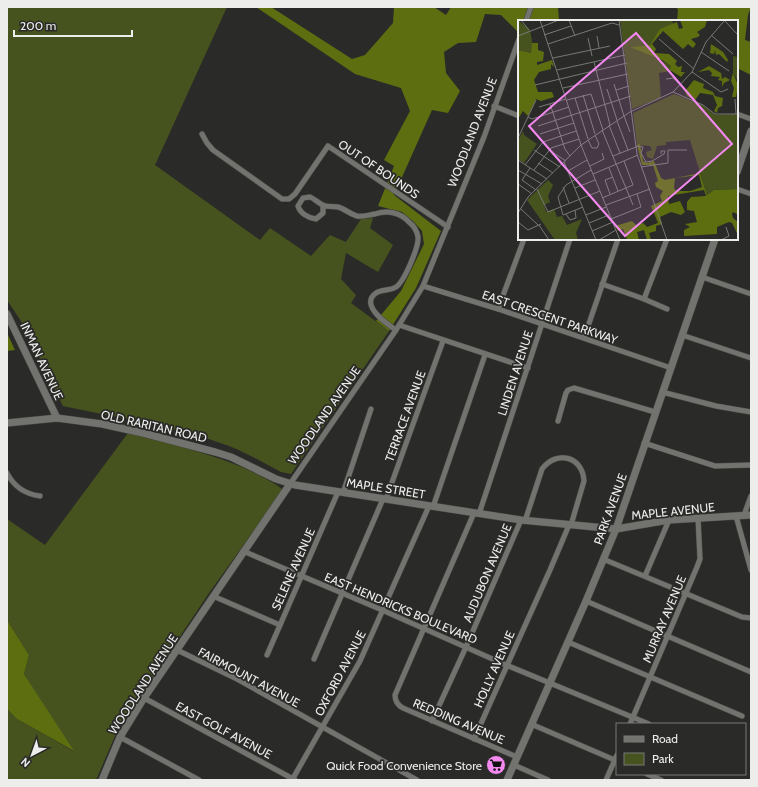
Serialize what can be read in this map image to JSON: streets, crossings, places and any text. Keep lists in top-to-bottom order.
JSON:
{
  "streets": {
    "main road": [
      "WOODLAND AVENUE",
      "INMAN AVENUE",
      "OLD RARITAN ROAD",
      "MAPLE STREET",
      "PARK AVENUE",
      "MAPLE AVENUE"
    ],
    "street": [
      "OUT OF BOUNDS",
      "EAST CRESCENT PARKWAY",
      "LINDEN AVENUE",
      "TERRACE AVENUE",
      "SELENE AVENUE",
      "AUDUBON AVENUE",
      "EAST HENDRICKS BOULEVARD",
      "MURRAY AVENUE",
      "HOLLY AVENUE",
      "OXFORD AVENUE",
      "FAIRMOUNT AVENUE",
      "REDDING AVENUE",
      "EAST GOLF AVENUE"
    ]
  },
  "crossings": [
    ["WOODLAND AVENUE", "OUT OF BOUNDS"],
    ["WOODLAND AVENUE", "EAST CRESCENT PARKWAY"],
    ["WOODLAND AVENUE", "OLD RARITAN ROAD"],
    ["WOODLAND AVENUE", "MAPLE STREET"],
    ["WOODLAND AVENUE", "EAST HENDRICKS BOULEVARD"],
    ["WOODLAND AVENUE", "FAIRMOUNT AVENUE"],
    ["WOODLAND AVENUE", "EAST GOLF AVENUE"],
    ["EAST CRESCENT PARKWAY", "LINDEN AVENUE"],
    ["EAST CRESCENT PARKWAY", "PARK AVENUE"],
    ["INMAN AVENUE", "OLD RARITAN ROAD"],
    ["LINDEN AVENUE", "MAPLE STREET"],
    ["LINDEN AVENUE", "MAPLE AVENUE"],
    ["LINDEN AVENUE", "EAST HENDRICKS BOULEVARD"],
    ["LINDEN AVENUE", "REDDING AVENUE"],
    ["TERRACE AVENUE", "MAPLE STREET"],
    ["TERRACE AVENUE", "EAST HENDRICKS BOULEVARD"],
    ["OLD RARITAN ROAD", "MAPLE STREET"],
    ["MAPLE STREET", "MAPLE AVENUE"],
    ["MAPLE STREET", "SELENE AVENUE"],
    ["MAPLE STREET", "OXFORD AVENUE"],
    ["PARK AVENUE", "MAPLE AVENUE"],
    ["PARK AVENUE", "EAST HENDRICKS BOULEVARD"],
    ["PARK AVENUE", "REDDING AVENUE"],
    ["MAPLE AVENUE", "AUDUBON AVENUE"],
    ["MAPLE AVENUE", "MURRAY AVENUE"],
    ["MAPLE AVENUE", "HOLLY AVENUE"],
    ["SELENE AVENUE", "EAST HENDRICKS BOULEVARD"],
    ["AUDUBON AVENUE", "EAST HENDRICKS BOULEVARD"],
    ["AUDUBON AVENUE", "HOLLY AVENUE"],
    ["AUDUBON AVENUE", "REDDING AVENUE"],
    ["EAST HENDRICKS BOULEVARD", "MURRAY AVENUE"],
    ["EAST HENDRICKS BOULEVARD", "HOLLY AVENUE"],
    ["EAST HENDRICKS BOULEVARD", "OXFORD AVENUE"],
    ["HOLLY AVENUE", "REDDING AVENUE"],
    ["OXFORD AVENUE", "FAIRMOUNT AVENUE"],
    ["OXFORD AVENUE", "EAST GOLF AVENUE"]
  ],
  "places": {
    "supermarket": ["Quick Food Convenience Store"]
  },
  "legend": ["Road", "Park"],
  "scale_bar": "200 m",
  "north": "bottom left"
}
